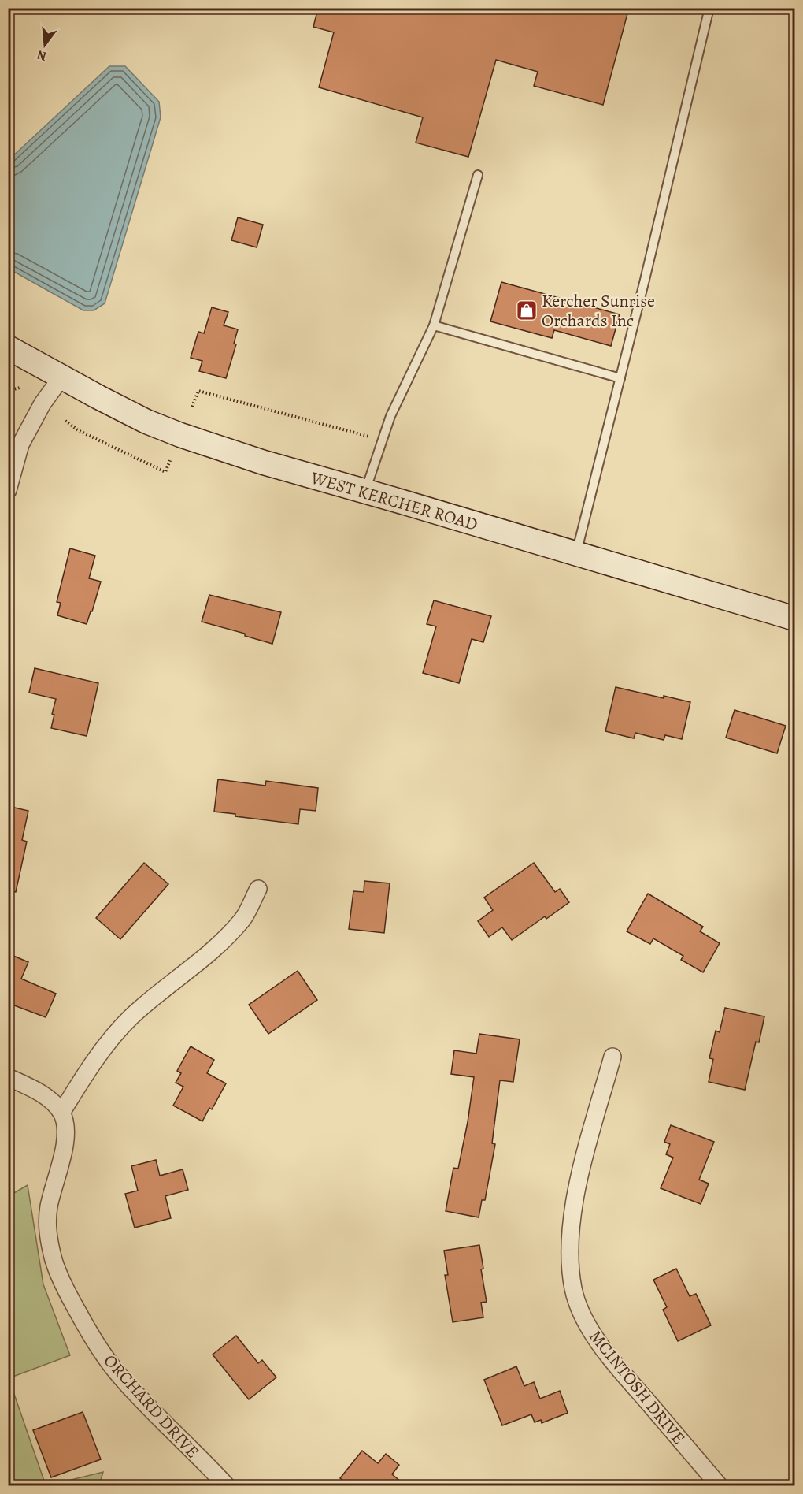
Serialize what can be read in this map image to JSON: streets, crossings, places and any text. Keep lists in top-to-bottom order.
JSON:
{
  "streets": {
    "main road": ["WEST KERCHER ROAD"],
    "street": ["MCINTOSH DRIVE", "ORCHARD DRIVE"]
  },
  "places": {
    "shop": ["Kercher Sunrise Orchards Inc"]
  },
  "north": "bottom"
}
